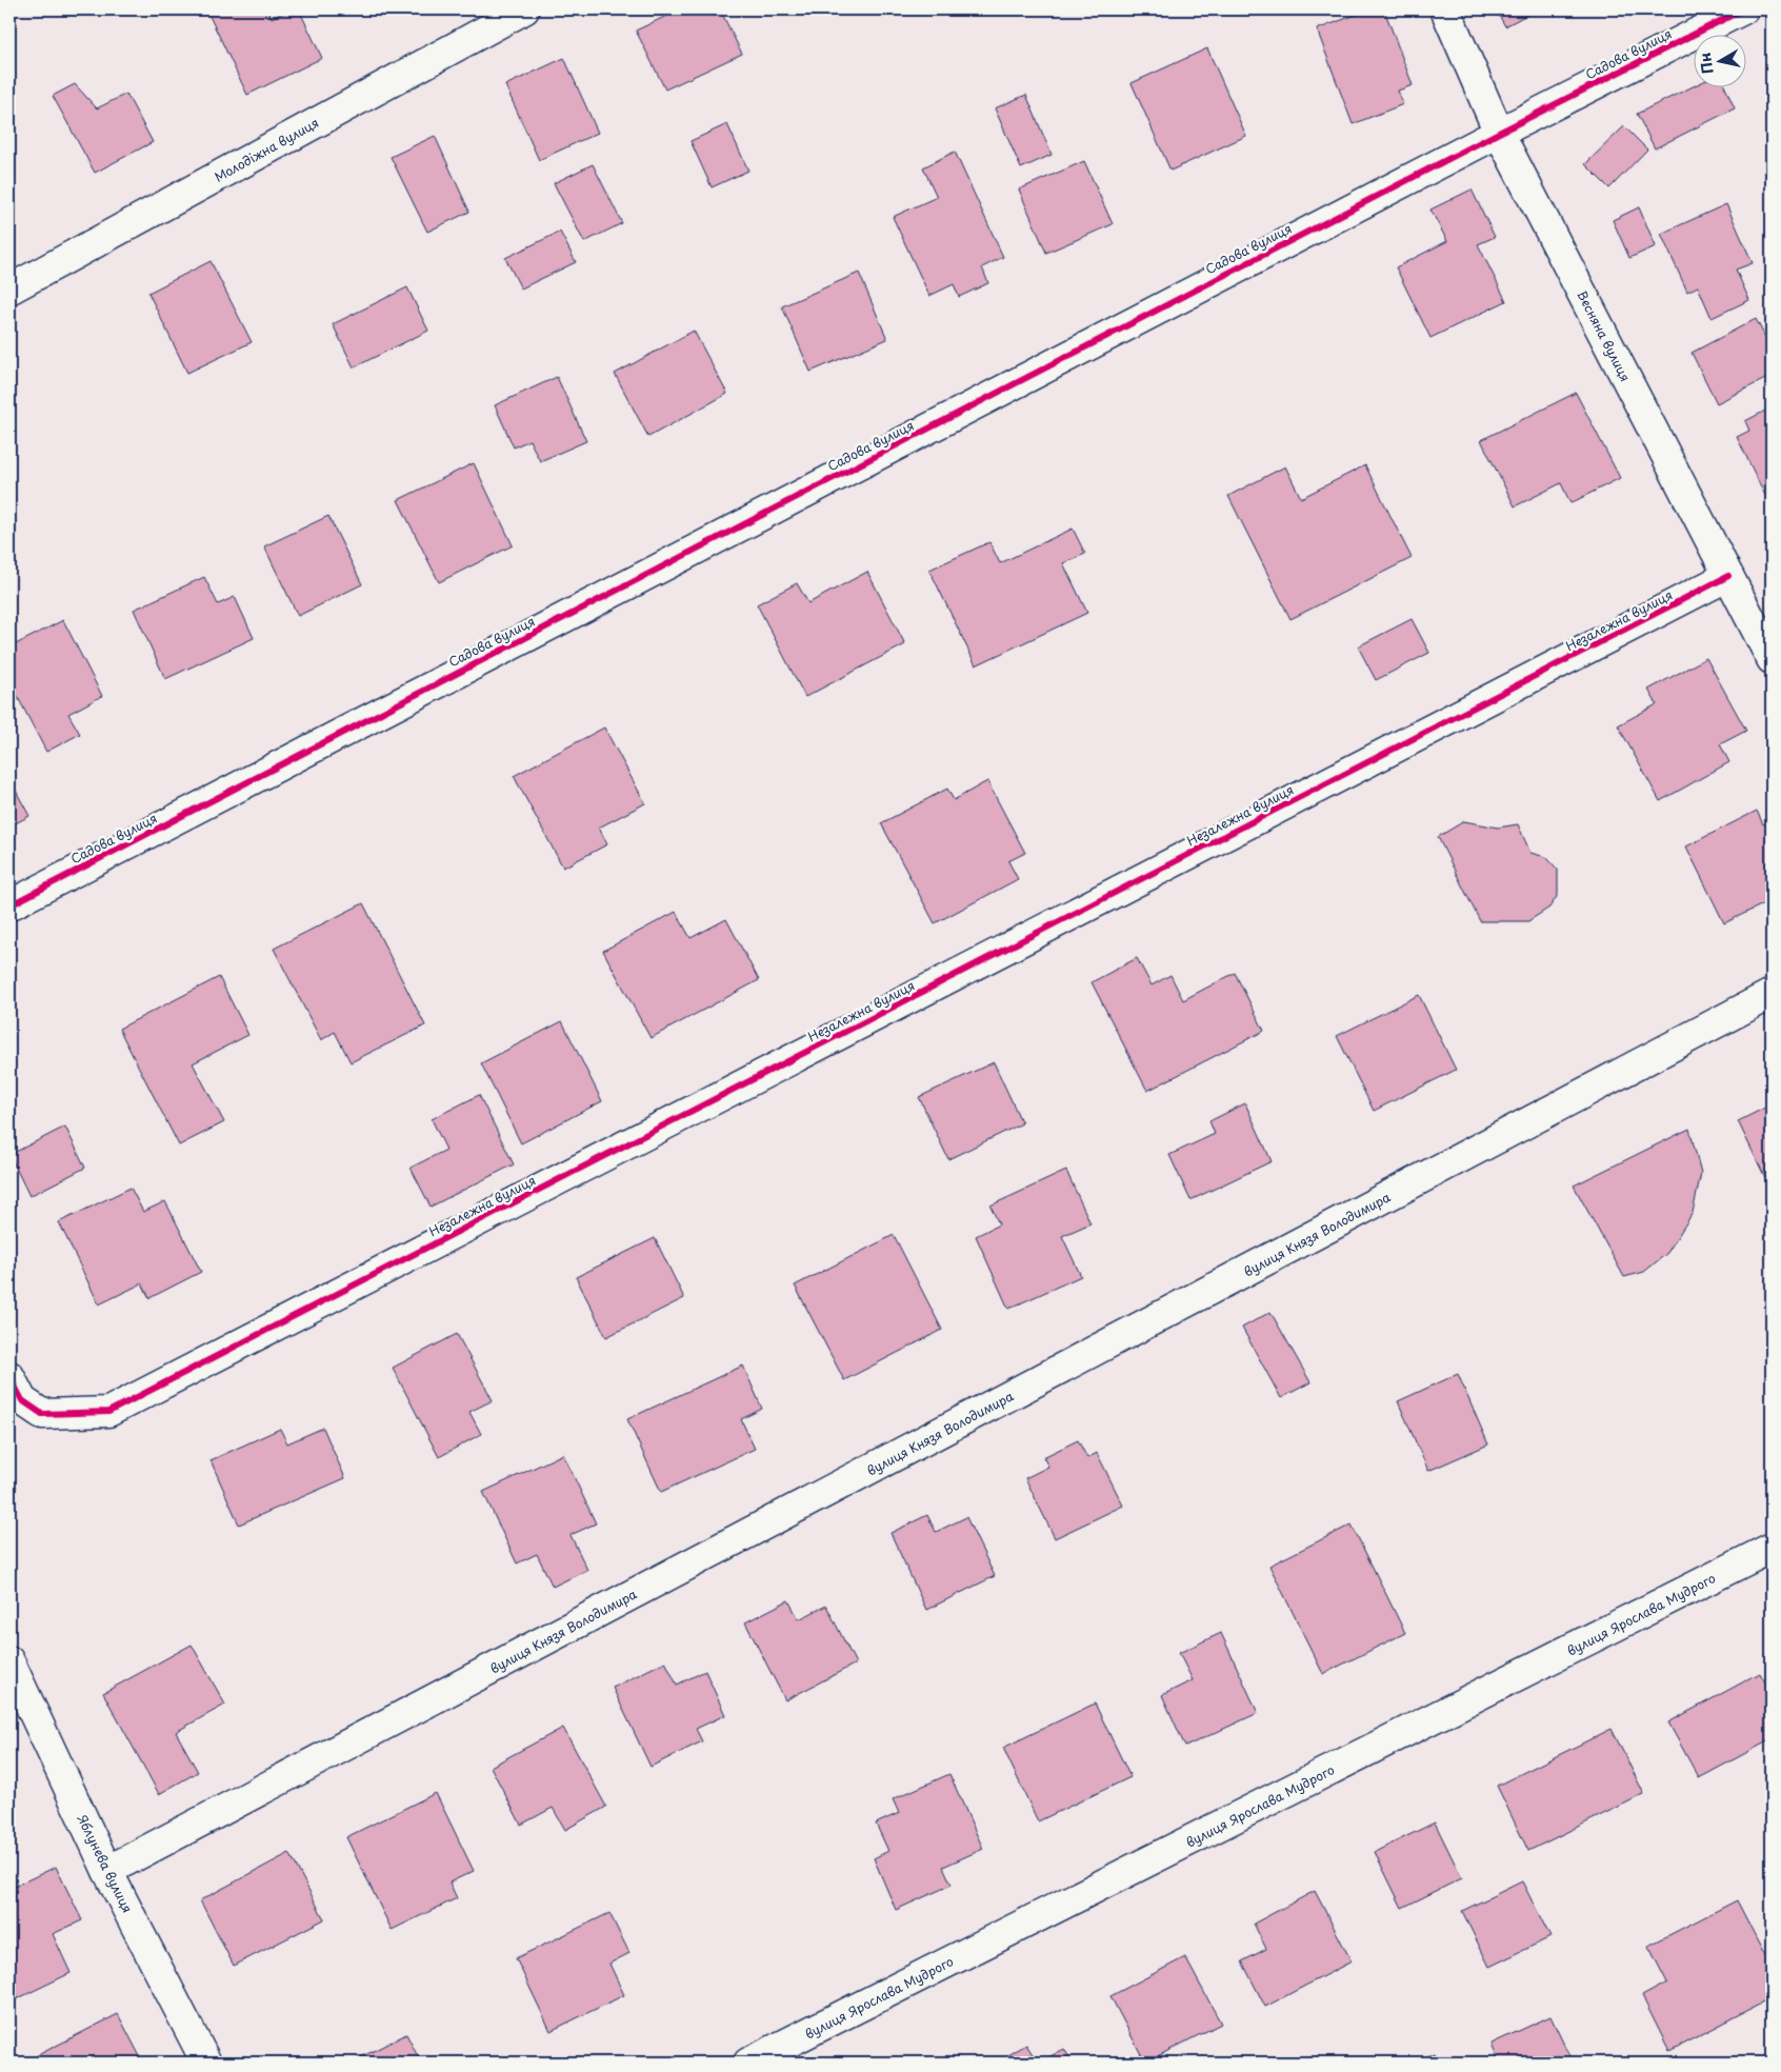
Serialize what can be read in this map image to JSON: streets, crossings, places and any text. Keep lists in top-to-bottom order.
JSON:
{
  "streets": {
    "street": [
      "Садова вулиця",
      "Молодіжна вулиця",
      "Весняна вулиця",
      "Незалежна вулиця",
      "вулиця Князя Володимира",
      "вулиця Ярослава Мудрого",
      "Яблунева вулиця"
    ]
  },
  "crossings": [
    ["Садова вулиця", "Весняна вулиця"],
    ["Весняна вулиця", "Незалежна вулиця"],
    ["вулиця Князя Володимира", "Яблунева вулиця"]
  ],
  "north": "left"
}
